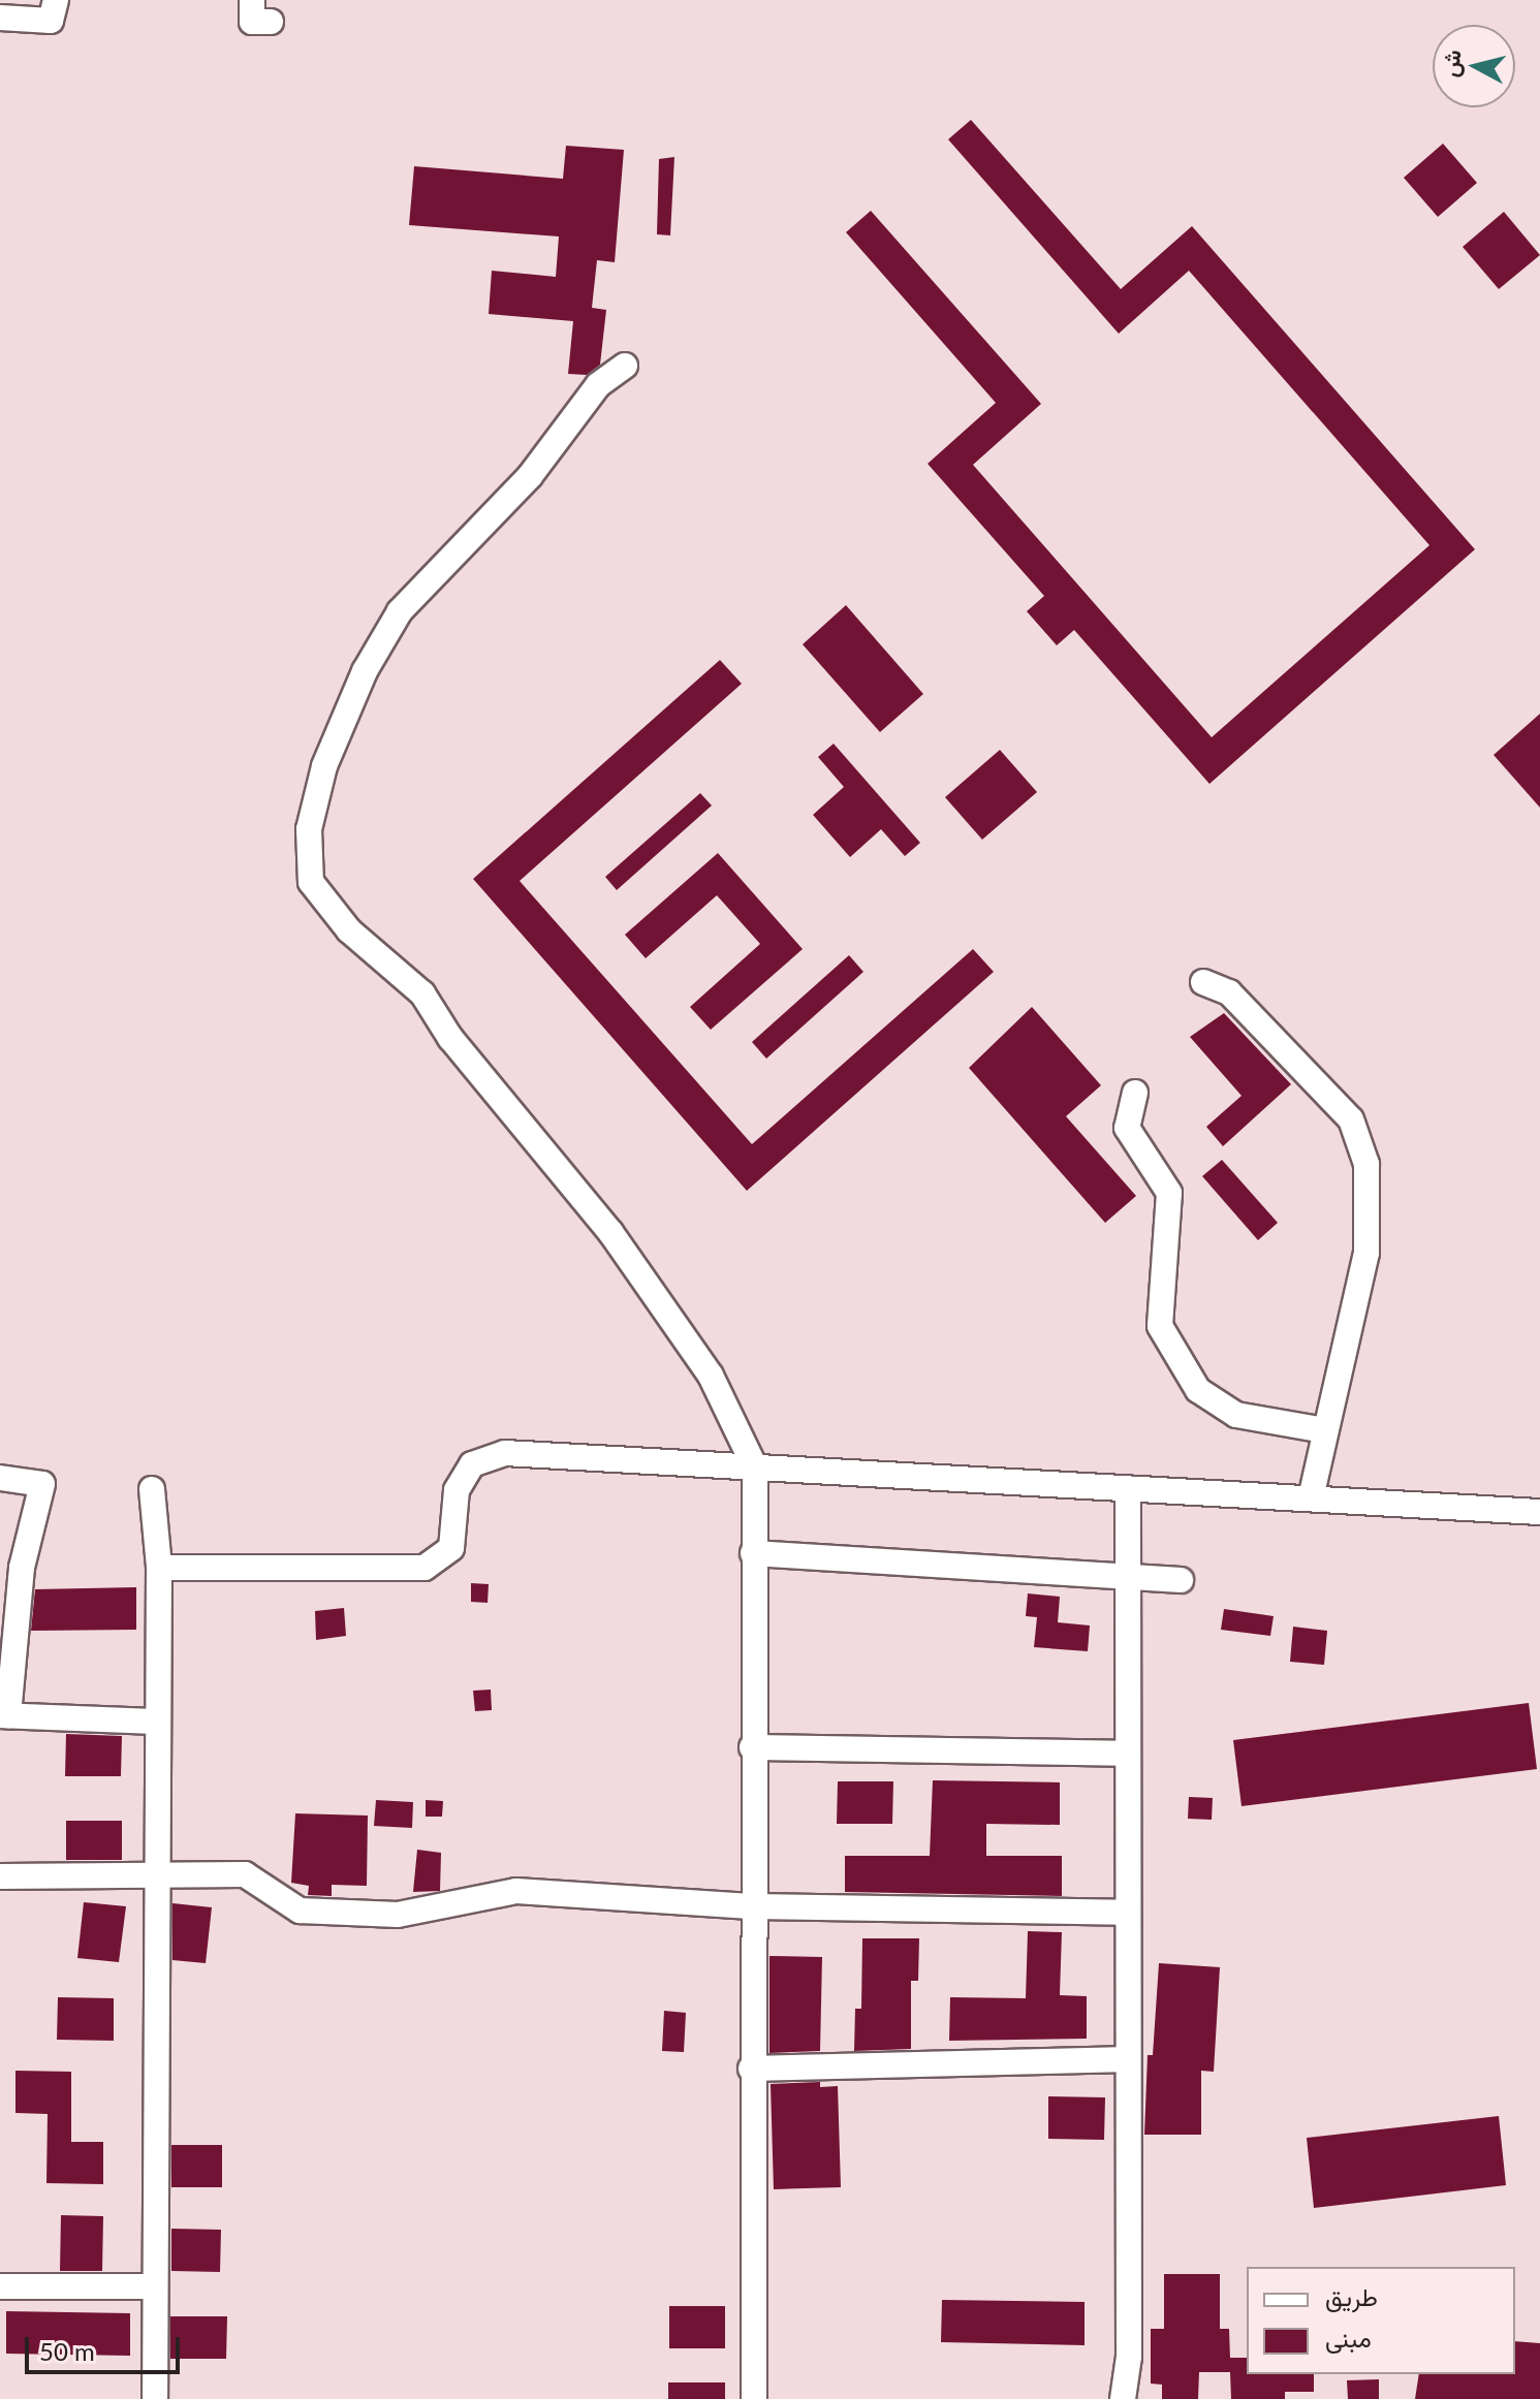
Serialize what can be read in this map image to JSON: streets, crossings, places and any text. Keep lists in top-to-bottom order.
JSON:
{
  "legend": ["طريق", "مبنى"],
  "scale_bar": "50 m",
  "north": "left"
}
